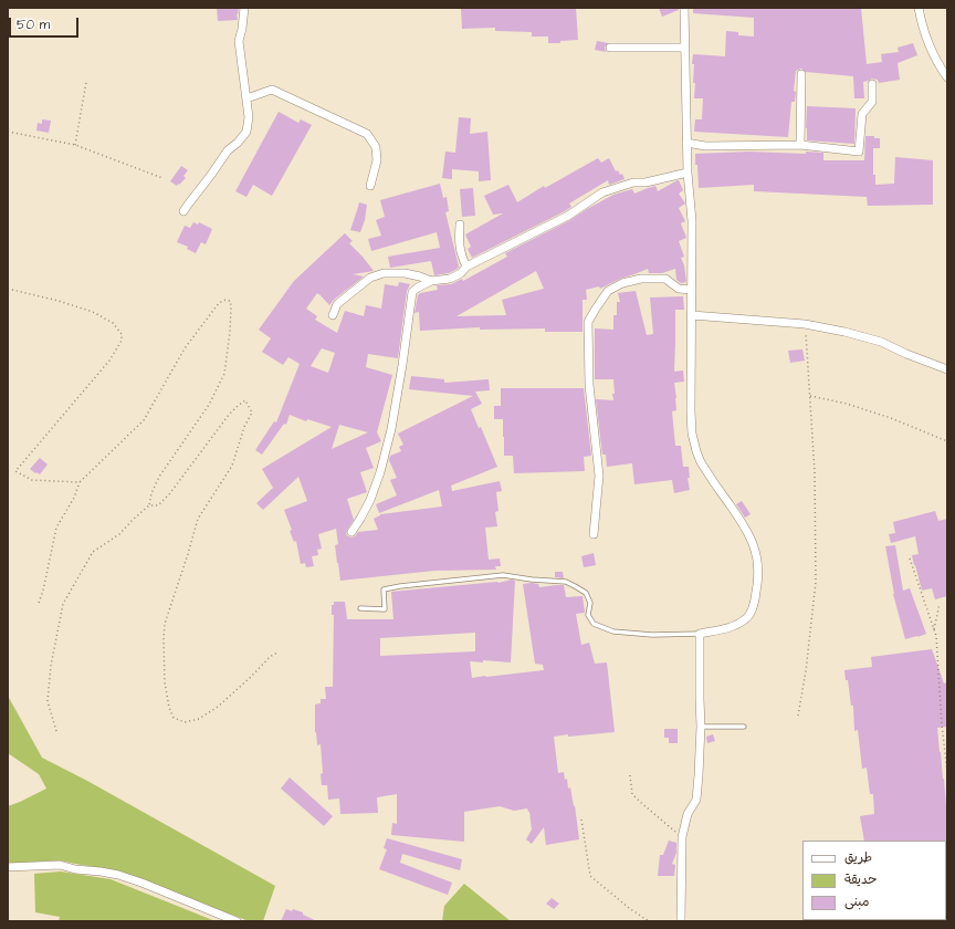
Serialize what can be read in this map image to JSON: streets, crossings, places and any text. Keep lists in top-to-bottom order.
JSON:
{
  "legend": ["طريق", "حديقة", "مبنى"],
  "scale_bar": "50 m"
}
